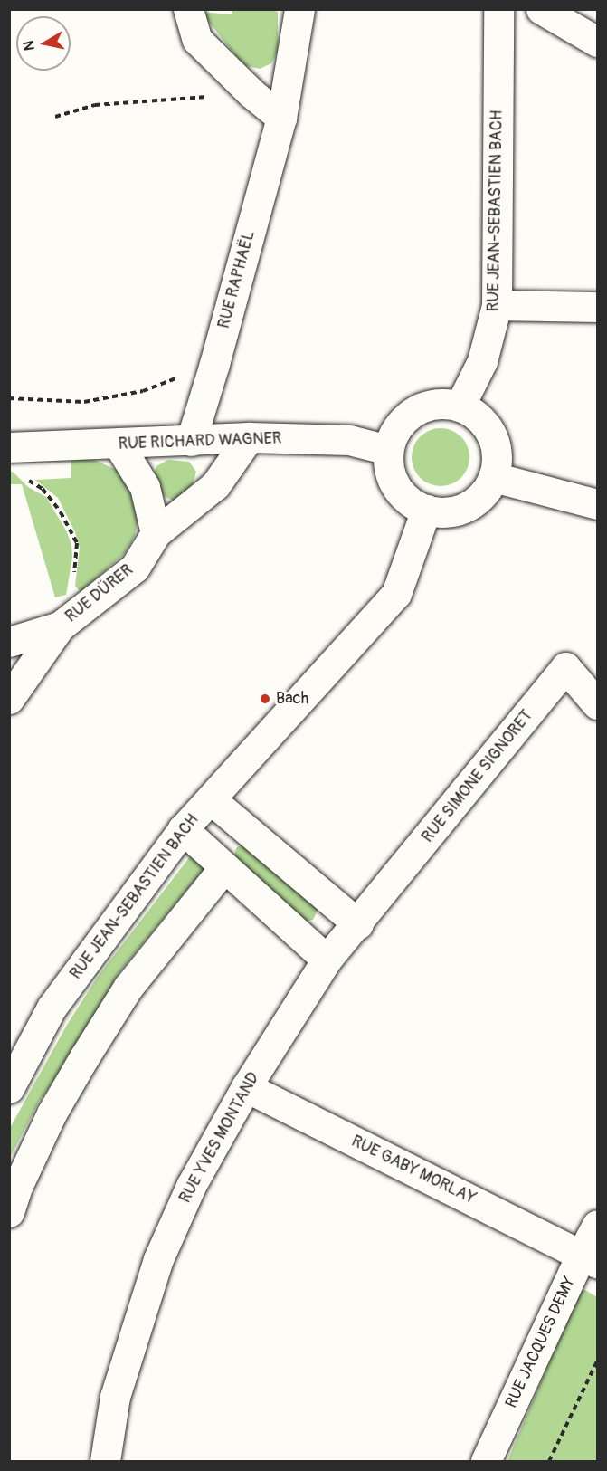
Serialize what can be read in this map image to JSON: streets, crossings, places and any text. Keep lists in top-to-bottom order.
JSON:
{
  "streets": {
    "street": [
      "RUE JEAN-SEBASTIEN BACH",
      "RUE RAPHAËL",
      "RUE RICHARD WAGNER",
      "RUE DÜRER",
      "RUE SIMONE SIGNORET",
      "RUE YVES MONTAND",
      "RUE GABY MORLAY",
      "RUE JACQUES DEMY"
    ]
  },
  "crossings": [
    ["RUE JEAN-SEBASTIEN BACH", "RUE RICHARD WAGNER"],
    ["RUE RAPHAËL", "RUE RICHARD WAGNER"],
    ["RUE RICHARD WAGNER", "RUE DÜRER"],
    ["RUE SIMONE SIGNORET", "RUE YVES MONTAND"],
    ["RUE YVES MONTAND", "RUE GABY MORLAY"],
    ["RUE GABY MORLAY", "RUE JACQUES DEMY"]
  ],
  "places": ["Bach"],
  "north": "left"
}
